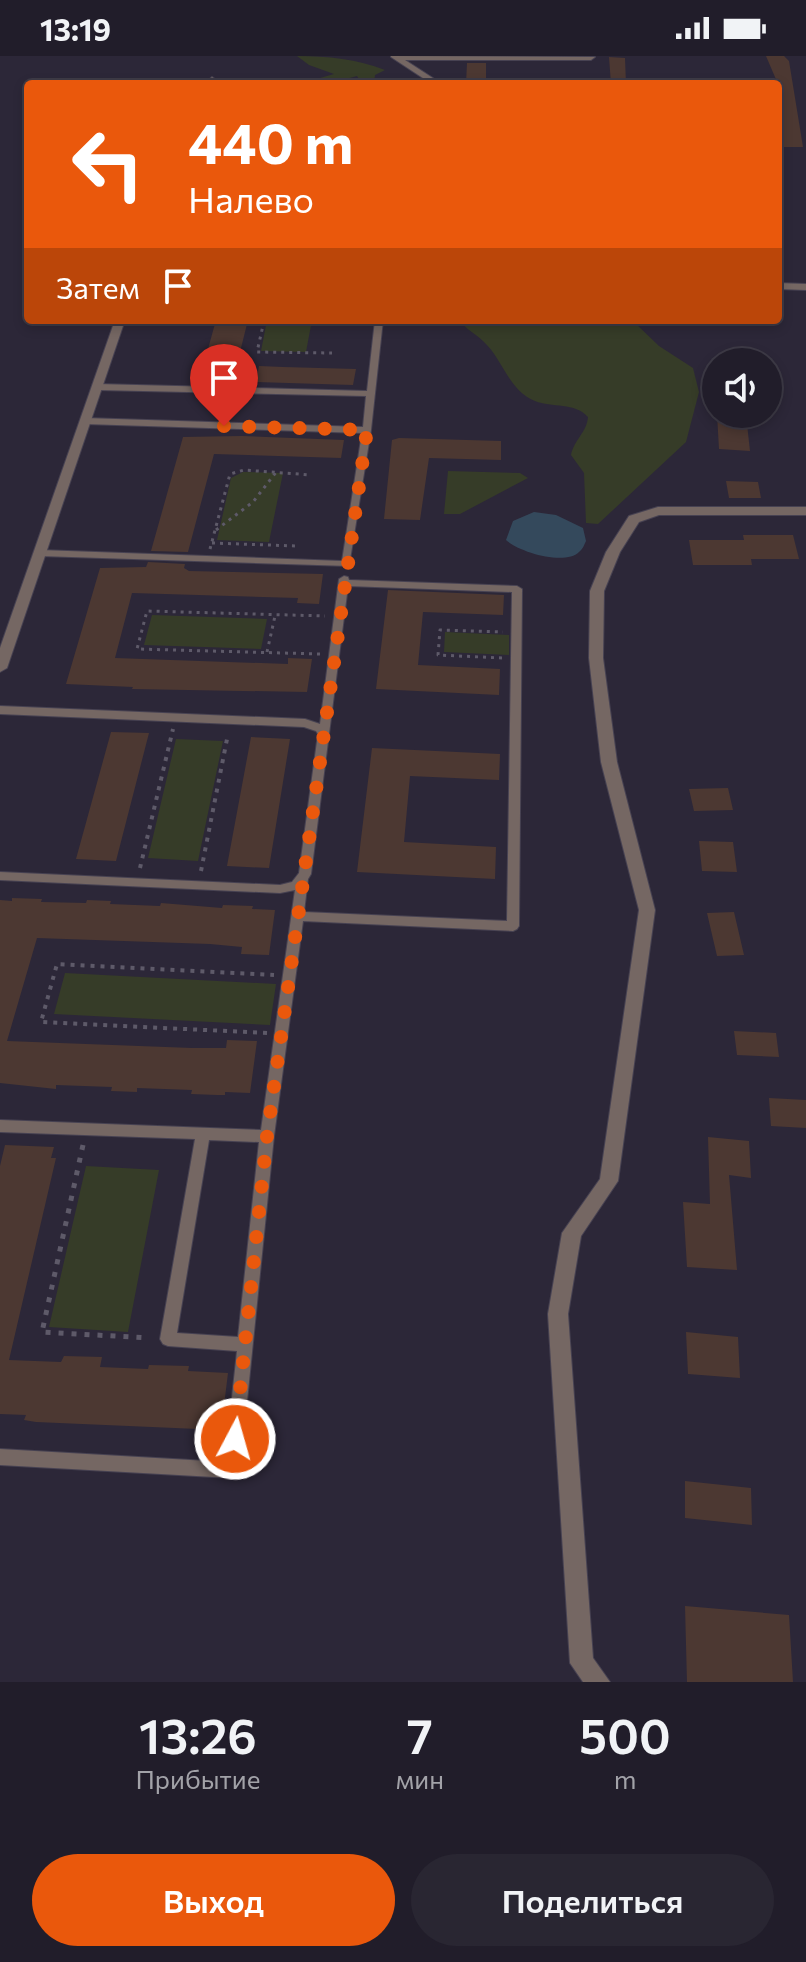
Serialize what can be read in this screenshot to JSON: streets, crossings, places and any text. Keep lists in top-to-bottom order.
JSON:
{
  "page": {
    "status": "13:19",
    "turn": ["440 m", "Налево"],
    "then": "Затем",
    "eta": [
      "13:26",
      "Прибытие",
      "7",
      "мин",
      "500",
      "m"
    ],
    "buttons": ["Выход", "Поделиться"]
  }
}
